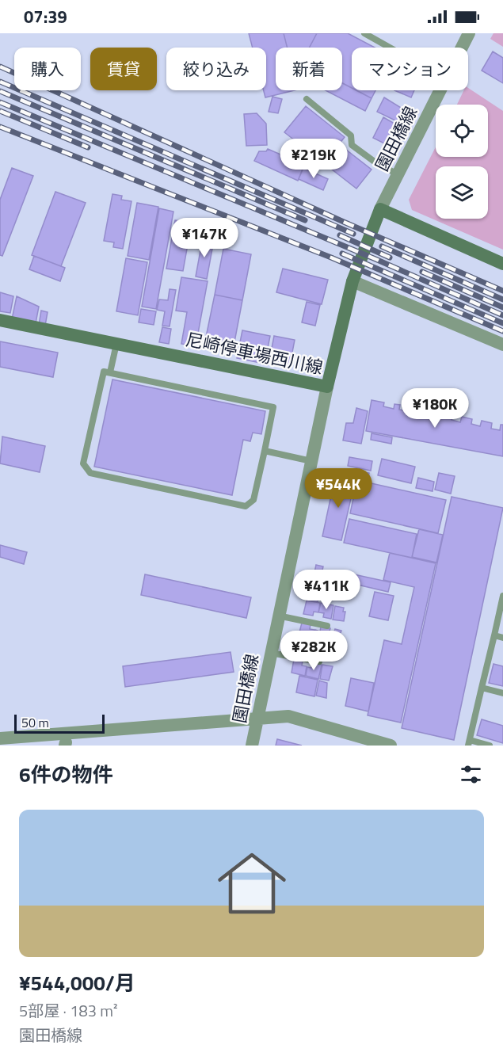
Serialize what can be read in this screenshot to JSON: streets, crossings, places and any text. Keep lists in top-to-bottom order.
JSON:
{
  "streets": {
    "main road": ["尼崎停車場西川線"],
    "street": ["園田橋線"]
  },
  "crossings": [
    ["園田橋線", "尼崎停車場西川線"]
  ],
  "scale_bar": "50 m",
  "page": {
    "status": "07:39",
    "chip": [
      "購入",
      "賃貸",
      "絞り込み",
      "新着",
      "マンション"
    ],
    "price": [
      "¥219K",
      "¥147K",
      "¥180K",
      "¥544K",
      "¥411K",
      "¥282K"
    ],
    "scale": "50 m",
    "heading": "6件の物件",
    "list": [
      {
        "name": "¥544,000/月",
        "note": "5部屋 · 183 m² · 園田橋線"
      }
    ]
  }
}
